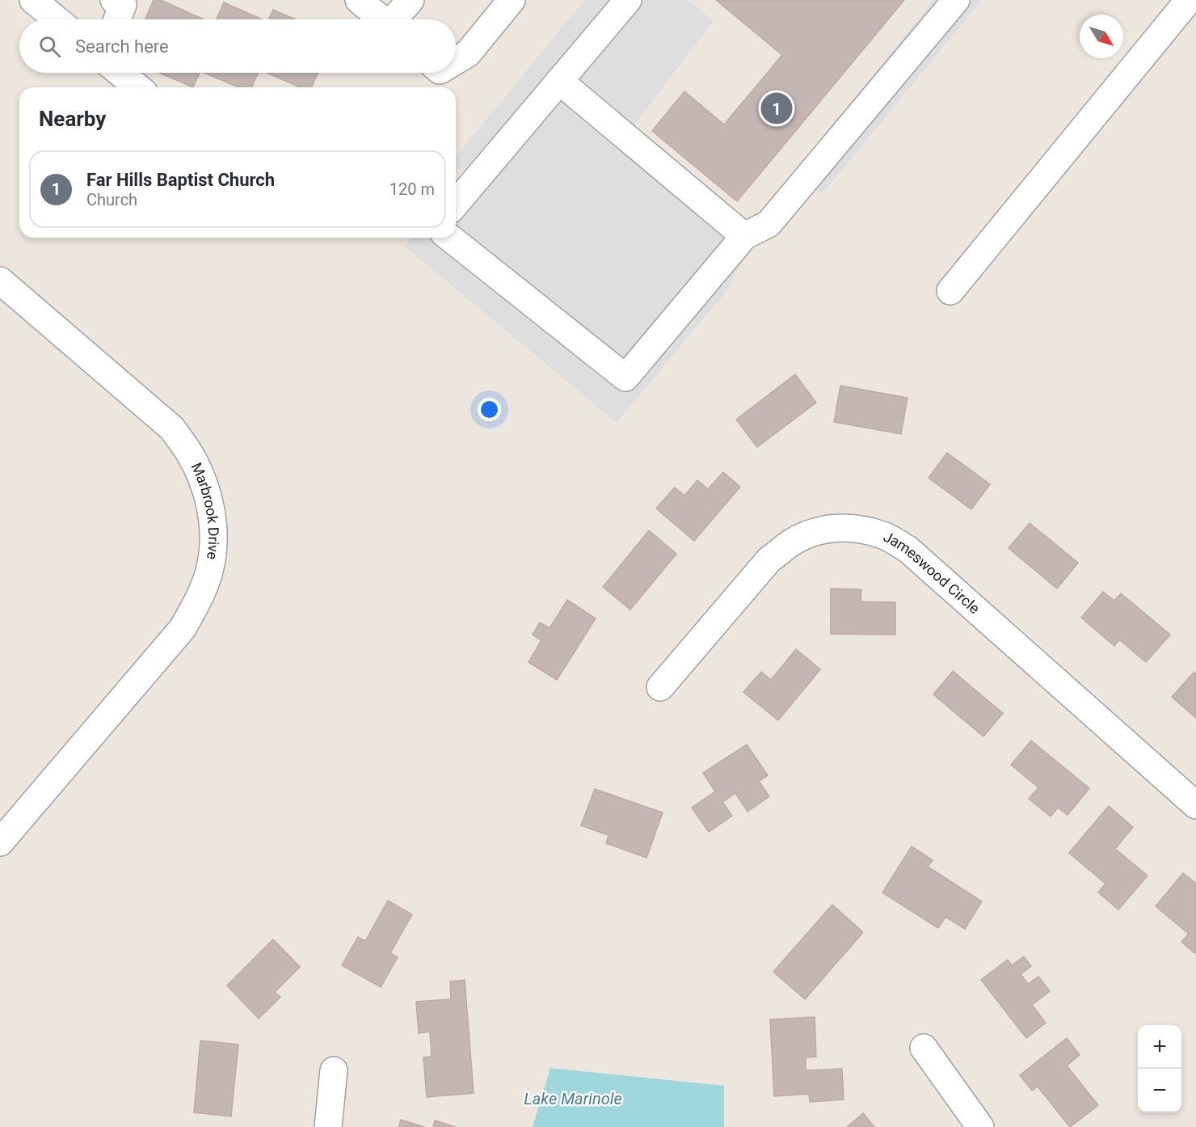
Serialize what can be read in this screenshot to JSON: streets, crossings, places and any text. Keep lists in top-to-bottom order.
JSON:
{
  "streets": {
    "street": ["Marbrook Drive", "Jameswood Circle"]
  },
  "water": ["Lake Marinole"],
  "north": "bottom right",
  "page": {
    "search": "Search here",
    "heading": "Nearby",
    "pins": "1",
    "list": [
      {
        "mark": "1",
        "name": "Far Hills Baptist Church",
        "note": "Church",
        "value": "120 m"
      }
    ],
    "map_buttons": ["+", "−"]
  }
}
